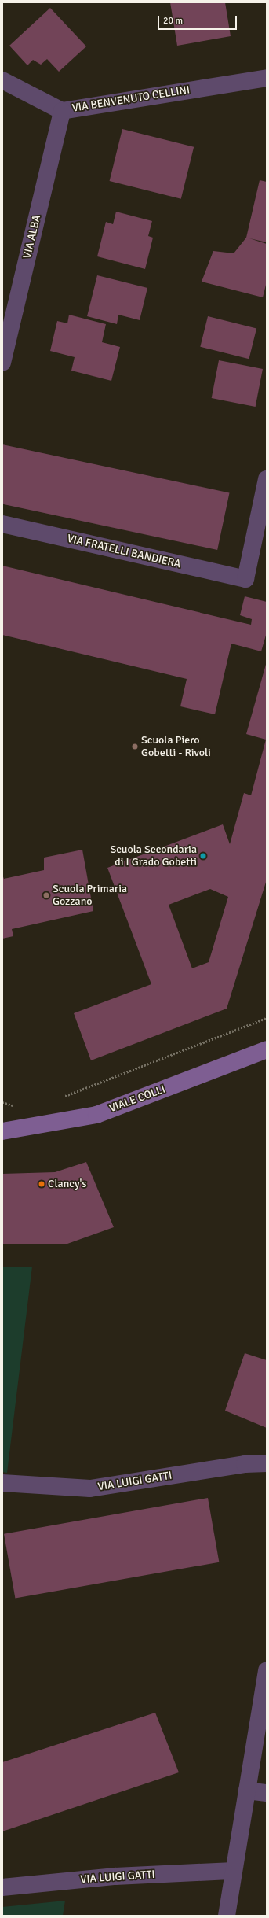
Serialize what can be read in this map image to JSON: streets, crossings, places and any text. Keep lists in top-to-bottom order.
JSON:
{
  "streets": {
    "street": [
      "VIA BENVENUTO CELLINI",
      "VIA ALBA",
      "VIA FRATELLI BANDIERA",
      "VIALE COLLI",
      "VIA LUIGI GATTI"
    ]
  },
  "crossings": [
    ["VIA BENVENUTO CELLINI", "VIA ALBA"]
  ],
  "places": [
    "Scuola Piero Gobetti - Rivoli",
    "Scuola Secondaria di I Grado Gobetti",
    "Scuola Primaria Gozzano",
    "Clancy's"
  ],
  "scale_bar": "20 m"
}
